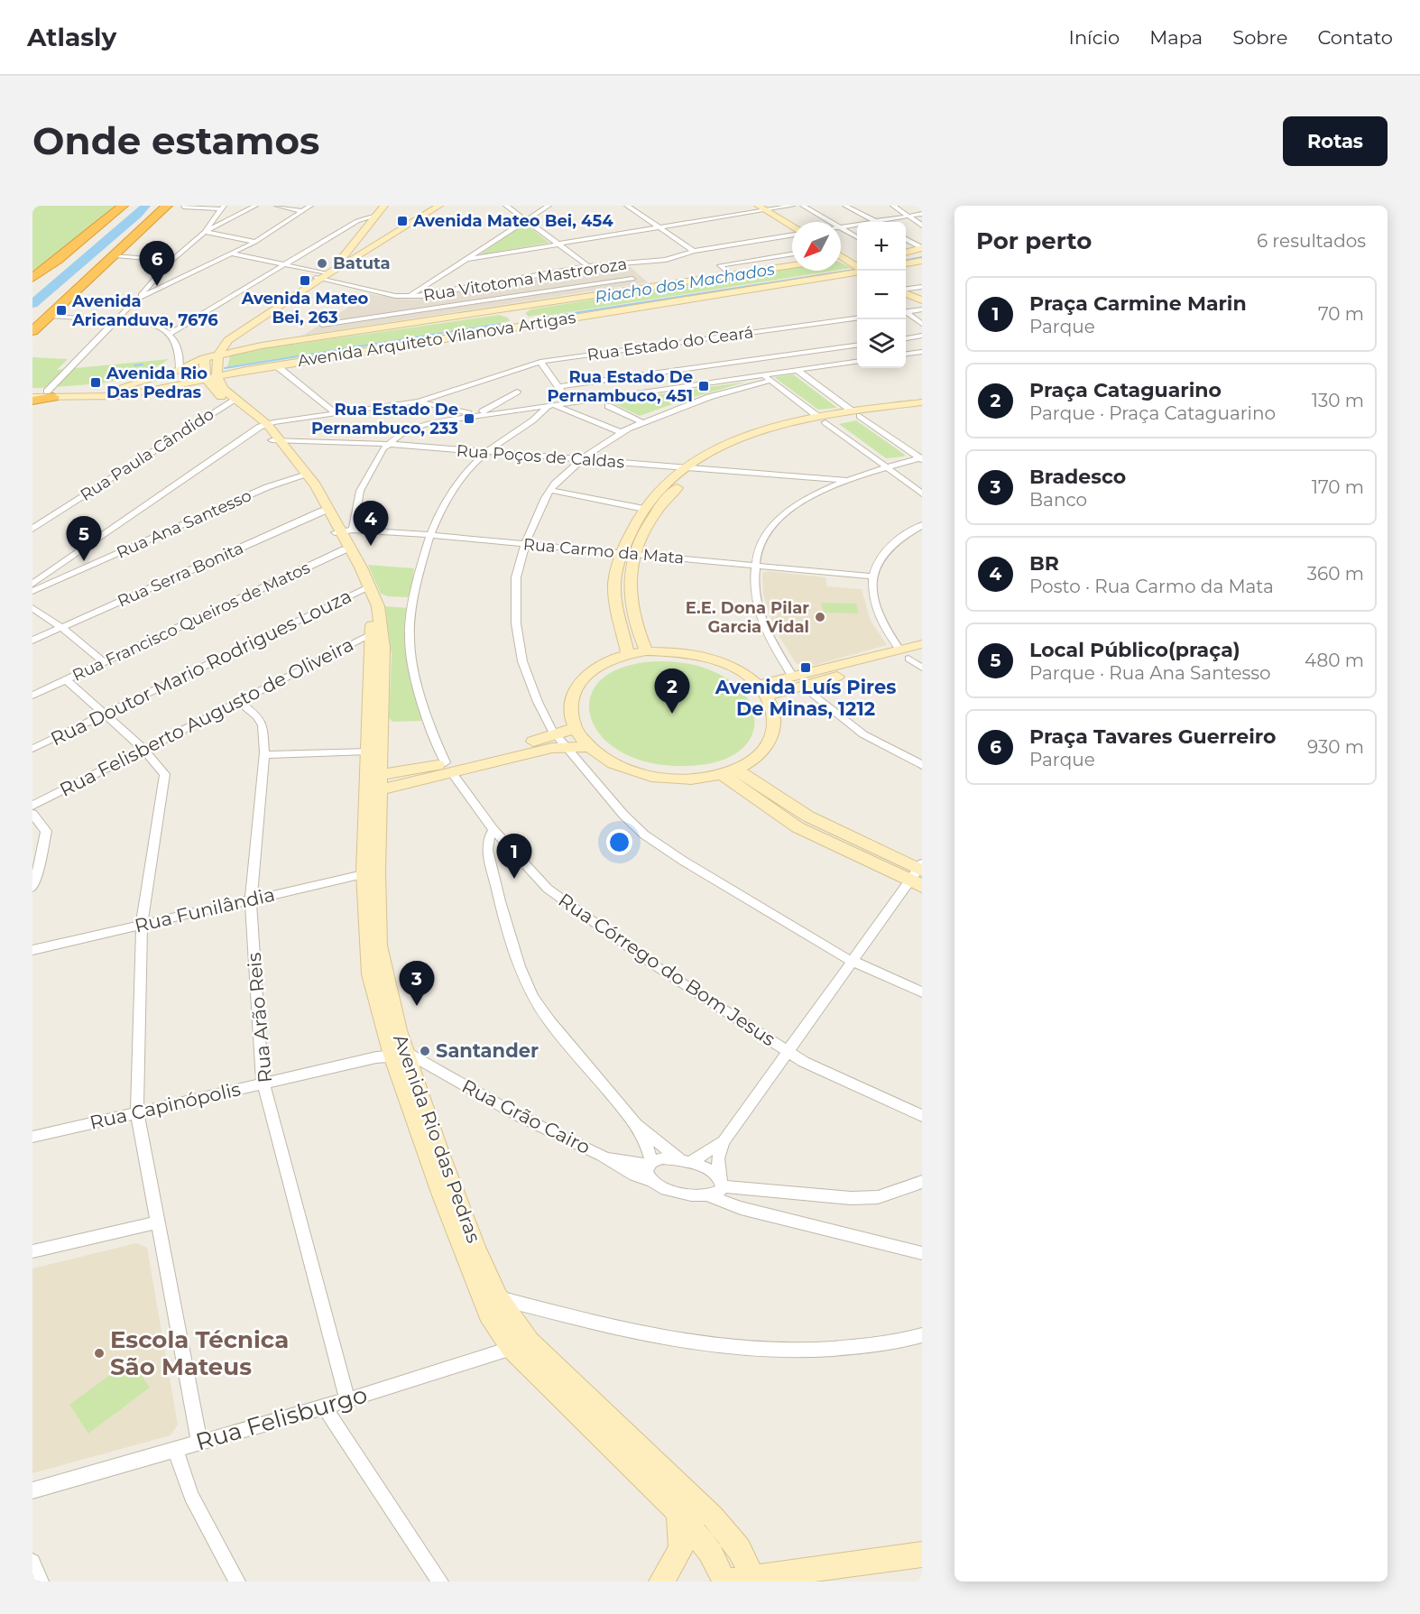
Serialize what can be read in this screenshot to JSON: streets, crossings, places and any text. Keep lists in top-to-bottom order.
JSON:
{
  "streets": {
    "main road": ["Avenida Arquiteto Vilanova Artigas", "Avenida Rio das Pedras"],
    "street": [
      "Rua Vitotoma Mastroroza",
      "Rua Estado do Ceará",
      "Rua Paula Cândido",
      "Rua Poços de Caldas",
      "Rua Ana Santesso",
      "Rua Carmo da Mata",
      "Rua Serra Bonita",
      "Rua Francisco Queiros de Matos",
      "Rua Doutor Mario Rodrigues Louza",
      "Rua Felisberto Augusto de Oliveira",
      "Rua Funilândia",
      "Rua Córrego do Bom Jesus",
      "Rua Arão Reis",
      "Rua Capinópolis",
      "Rua Grão Cairo",
      "Rua Felisburgo"
    ]
  },
  "crossings": [
    ["Avenida Arquiteto Vilanova Artigas", "Avenida Rio das Pedras"],
    ["Rua Estado do Ceará", "Avenida Rio das Pedras"],
    ["Rua Paula Cândido", "Avenida Rio das Pedras"],
    ["Rua Poços de Caldas", "Rua Córrego do Bom Jesus"],
    ["Rua Poços de Caldas", "Avenida Rio das Pedras"],
    ["Rua Ana Santesso", "Avenida Rio das Pedras"],
    ["Rua Carmo da Mata", "Rua Córrego do Bom Jesus"],
    ["Rua Carmo da Mata", "Avenida Rio das Pedras"],
    ["Rua Serra Bonita", "Avenida Rio das Pedras"],
    ["Rua Francisco Queiros de Matos", "Avenida Rio das Pedras"],
    ["Rua Doutor Mario Rodrigues Louza", "Avenida Rio das Pedras"],
    ["Rua Felisberto Augusto de Oliveira", "Rua Arão Reis"],
    ["Rua Felisberto Augusto de Oliveira", "Avenida Rio das Pedras"],
    ["Rua Funilândia", "Rua Arão Reis"],
    ["Rua Funilândia", "Avenida Rio das Pedras"],
    ["Rua Arão Reis", "Rua Capinópolis"],
    ["Rua Arão Reis", "Rua Felisburgo"],
    ["Rua Capinópolis", "Rua Grão Cairo"],
    ["Rua Capinópolis", "Avenida Rio das Pedras"],
    ["Rua Grão Cairo", "Avenida Rio das Pedras"],
    ["Avenida Rio das Pedras", "Rua Felisburgo"]
  ],
  "water": ["Riacho dos Machados"],
  "places": {
    "transit": [
      "Avenida Mateo Bei, 454",
      "Avenida Mateo Bei, 263",
      "Avenida Aricanduva, 7676",
      "Avenida Rio Das Pedras",
      "Rua Estado De Pernambuco, 451",
      "Rua Estado De Pernambuco, 233",
      "Avenida Luís Pires De Minas, 1212"
    ],
    "other": [
      "Batuta",
      "E.E. Dona Pilar Garcia Vidal",
      "Santander",
      "Escola Técnica São Mateus"
    ]
  },
  "north": "bottom left",
  "page": {
    "header": "Atlasly",
    "nav": [
      "Início",
      "Mapa",
      "Sobre",
      "Contato"
    ],
    "buttons": "Rotas",
    "title": "Onde estamos",
    "heading": ["Por perto", "6 resultados"],
    "map_buttons": ["+", "−"],
    "pins": [
      "6",
      "4",
      "5",
      "2",
      "1",
      "3"
    ],
    "list": [
      {
        "mark": "1",
        "name": "Praça Carmine Marin",
        "note": "Parque",
        "value": "70 m"
      },
      {
        "mark": "2",
        "name": "Praça Cataguarino",
        "note": "Parque · Praça Cataguarino",
        "value": "130 m"
      },
      {
        "mark": "3",
        "name": "Bradesco",
        "note": "Banco",
        "value": "170 m"
      },
      {
        "mark": "4",
        "name": "BR",
        "note": "Posto · Rua Carmo da Mata",
        "value": "360 m"
      },
      {
        "mark": "5",
        "name": "Local Público(praça)",
        "note": "Parque · Rua Ana Santesso",
        "value": "480 m"
      },
      {
        "mark": "6",
        "name": "Praça Tavares Guerreiro",
        "note": "Parque",
        "value": "930 m"
      }
    ]
  }
}
